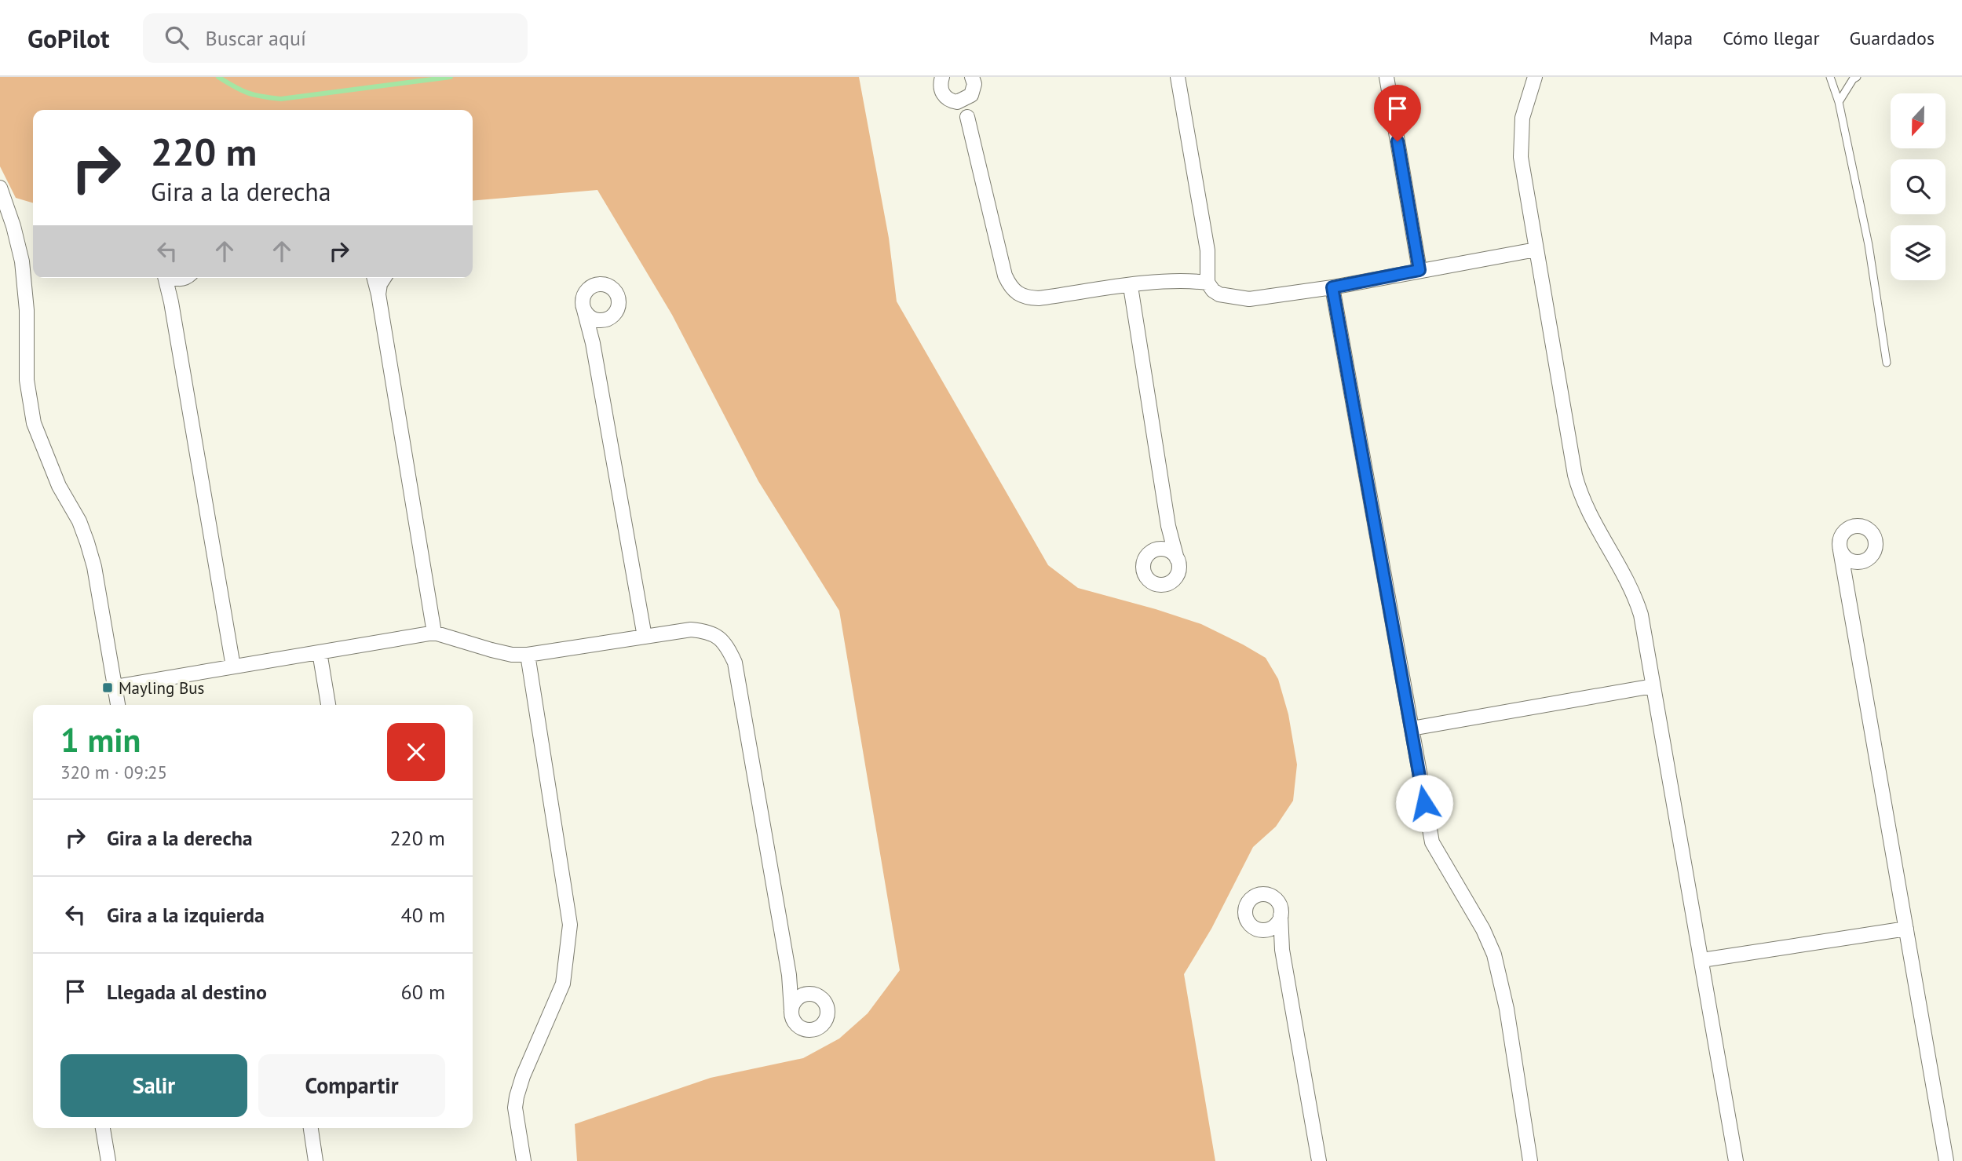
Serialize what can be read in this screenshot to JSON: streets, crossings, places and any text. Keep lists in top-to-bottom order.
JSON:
{
  "places": {
    "transit": ["Mayling Bus"]
  },
  "north": "bottom",
  "page": {
    "header": "GoPilot",
    "search": "Buscar aquí",
    "nav": ["Mapa", "Cómo llegar", "Guardados"],
    "turn": ["220 m", "Gira a la derecha"],
    "heading": ["1 min", "320 m · 09:25"],
    "list": [
      {
        "name": "Gira a la derecha",
        "value": "220 m"
      },
      {
        "name": "Gira a la izquierda",
        "value": "40 m"
      },
      {
        "name": "Llegada al destino",
        "value": "60 m"
      }
    ],
    "buttons": ["Salir", "Compartir"]
  }
}
